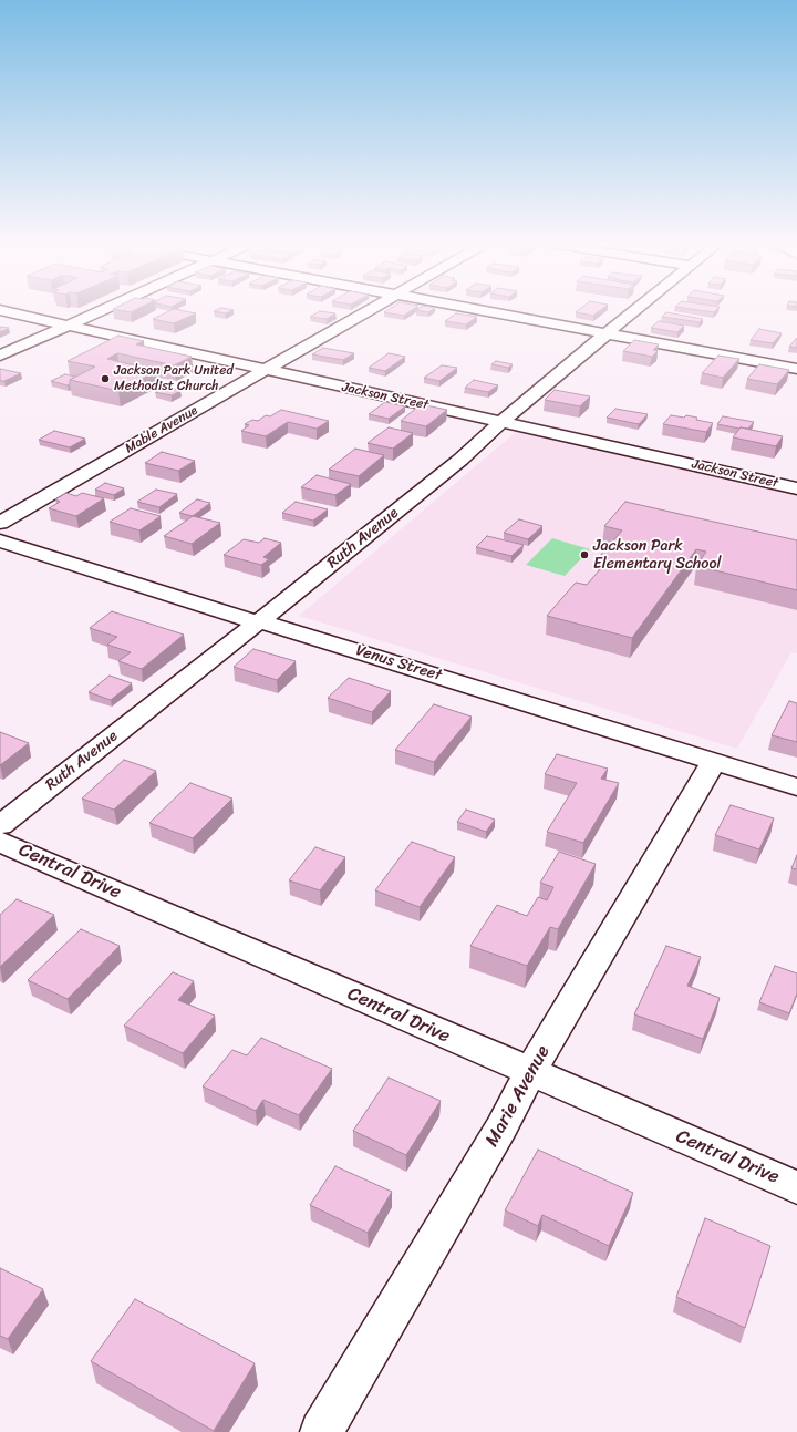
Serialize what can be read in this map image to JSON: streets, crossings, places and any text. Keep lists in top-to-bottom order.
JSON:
{
  "streets": {
    "street": [
      "Jackson Street",
      "Mable Avenue",
      "Ruth Avenue",
      "Venus Street",
      "Central Drive",
      "Marie Avenue"
    ]
  },
  "crossings": [
    ["Jackson Street", "Mable Avenue"],
    ["Jackson Street", "Ruth Avenue"],
    ["Ruth Avenue", "Venus Street"],
    ["Venus Street", "Marie Avenue"],
    ["Central Drive", "Marie Avenue"]
  ],
  "places": ["Jackson Park United Methodist Church", "Jackson Park Elementary School"]
}
